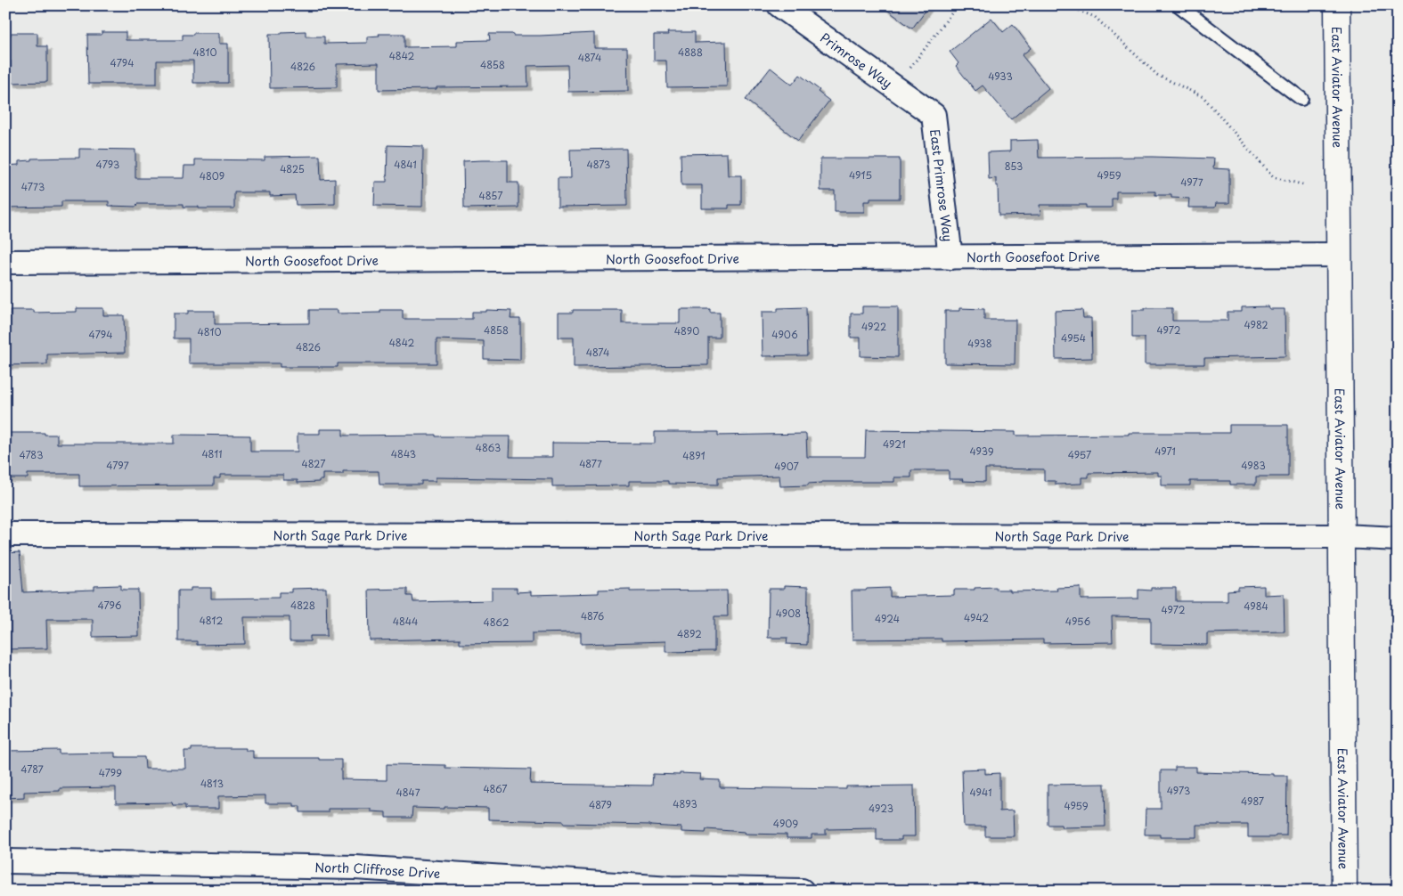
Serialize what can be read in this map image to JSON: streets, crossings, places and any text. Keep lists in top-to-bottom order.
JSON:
{
  "streets": {
    "street": [
      "Primrose Way",
      "East Aviator Avenue",
      "East Primrose Way",
      "North Goosefoot Drive",
      "North Sage Park Drive",
      "North Cliffrose Drive"
    ]
  },
  "crossings": [
    ["Primrose Way", "East Primrose Way"],
    ["East Aviator Avenue", "North Goosefoot Drive"],
    ["East Aviator Avenue", "North Sage Park Drive"],
    ["East Primrose Way", "North Goosefoot Drive"]
  ],
  "house_numbers": [
    "4810",
    "4888",
    "4842",
    "4874",
    "4794",
    "4858",
    "4826",
    "4933",
    "4793",
    "4841",
    "4873",
    "853",
    "4825",
    "4915",
    "4959",
    "4809",
    "4977",
    "4773",
    "4857",
    "4982",
    "4922",
    "4858",
    "4972",
    "4890",
    "4810",
    "4794",
    "4906",
    "4954",
    "4842",
    "4938",
    "4826",
    "4874",
    "4921",
    "4863",
    "4939",
    "4971",
    "4811",
    "4843",
    "4783",
    "4957",
    "4891",
    "4827",
    "4877",
    "4797",
    "4983",
    "4907",
    "4796",
    "4828",
    "4984",
    "4972",
    "4908",
    "4876",
    "4942",
    "4924",
    "4812",
    "4844",
    "4956",
    "4862",
    "4892",
    "4787",
    "4799",
    "4813",
    "4867",
    "4973",
    "4847",
    "4941",
    "4987",
    "4893",
    "4879",
    "4959",
    "4923",
    "4909"
  ]
}
